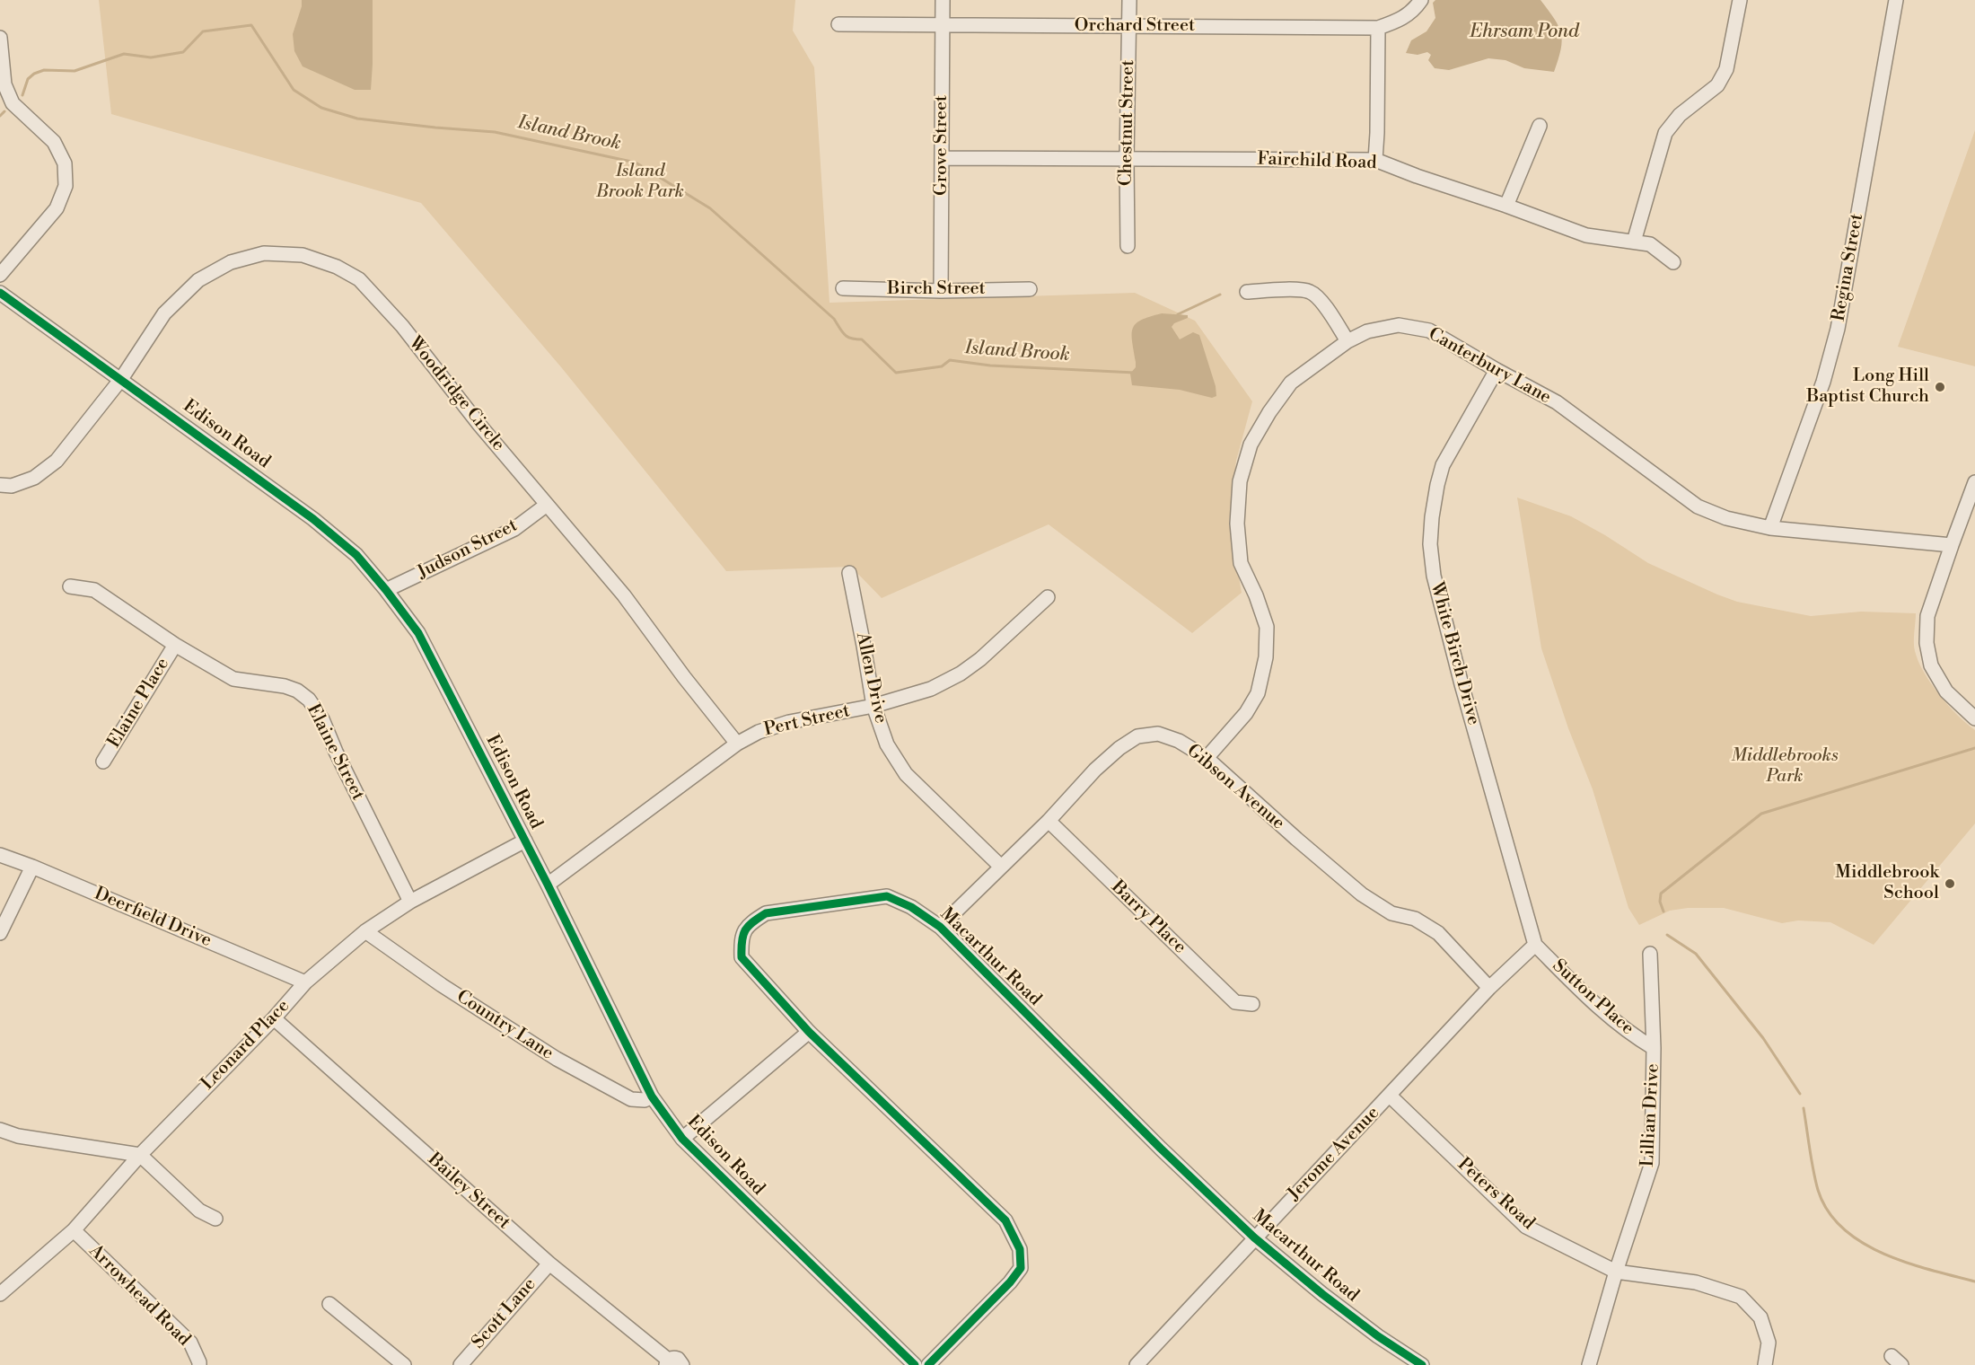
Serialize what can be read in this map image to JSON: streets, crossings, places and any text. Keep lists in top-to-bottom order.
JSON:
{
  "streets": {
    "street": [
      "Orchard Street",
      "Chestnut Street",
      "Grove Street",
      "Fairchild Road",
      "Regina Street",
      "Birch Street",
      "Canterbury Lane",
      "Woodridge Circle",
      "Edison Road",
      "Judson Street",
      "White Birch Drive",
      "Allen Drive",
      "Elaine Place",
      "Pert Street",
      "Elaine Street",
      "Gibson Avenue",
      "Deerfield Drive",
      "Barry Place",
      "Macarthur Road",
      "Sutton Place",
      "Country Lane",
      "Leonard Place",
      "Lillian Drive",
      "Jerome Avenue",
      "Bailey Street",
      "Peters Road",
      "Arrowhead Road",
      "Scott Lane"
    ]
  },
  "crossings": [
    ["Orchard Street", "Chestnut Street"],
    ["Orchard Street", "Grove Street"],
    ["Chestnut Street", "Fairchild Road"],
    ["Grove Street", "Fairchild Road"],
    ["Grove Street", "Birch Street"],
    ["Regina Street", "Canterbury Lane"],
    ["Canterbury Lane", "White Birch Drive"],
    ["Canterbury Lane", "Gibson Avenue"],
    ["Woodridge Circle", "Edison Road"],
    ["Woodridge Circle", "Judson Street"],
    ["Woodridge Circle", "Pert Street"],
    ["Edison Road", "Judson Street"],
    ["Edison Road", "Pert Street"],
    ["Edison Road", "Country Lane"],
    ["Edison Road", "Leonard Place"],
    ["White Birch Drive", "Sutton Place"],
    ["White Birch Drive", "Jerome Avenue"],
    ["Allen Drive", "Pert Street"],
    ["Allen Drive", "Gibson Avenue"],
    ["Elaine Place", "Elaine Street"],
    ["Elaine Street", "Leonard Place"],
    ["Gibson Avenue", "Barry Place"],
    ["Gibson Avenue", "Macarthur Road"],
    ["Gibson Avenue", "Jerome Avenue"],
    ["Deerfield Drive", "Leonard Place"],
    ["Macarthur Road", "Jerome Avenue"],
    ["Sutton Place", "Lillian Drive"],
    ["Sutton Place", "Jerome Avenue"],
    ["Country Lane", "Leonard Place"],
    ["Leonard Place", "Bailey Street"],
    ["Leonard Place", "Arrowhead Road"],
    ["Lillian Drive", "Peters Road"],
    ["Jerome Avenue", "Peters Road"],
    ["Bailey Street", "Scott Lane"]
  ],
  "water": ["Ehrsam Pond", "Island Brook"],
  "parks": ["Island Brook Park", "Middlebrooks Park"],
  "places": ["Long Hill Baptist Church", "Middlebrook School"]
}
